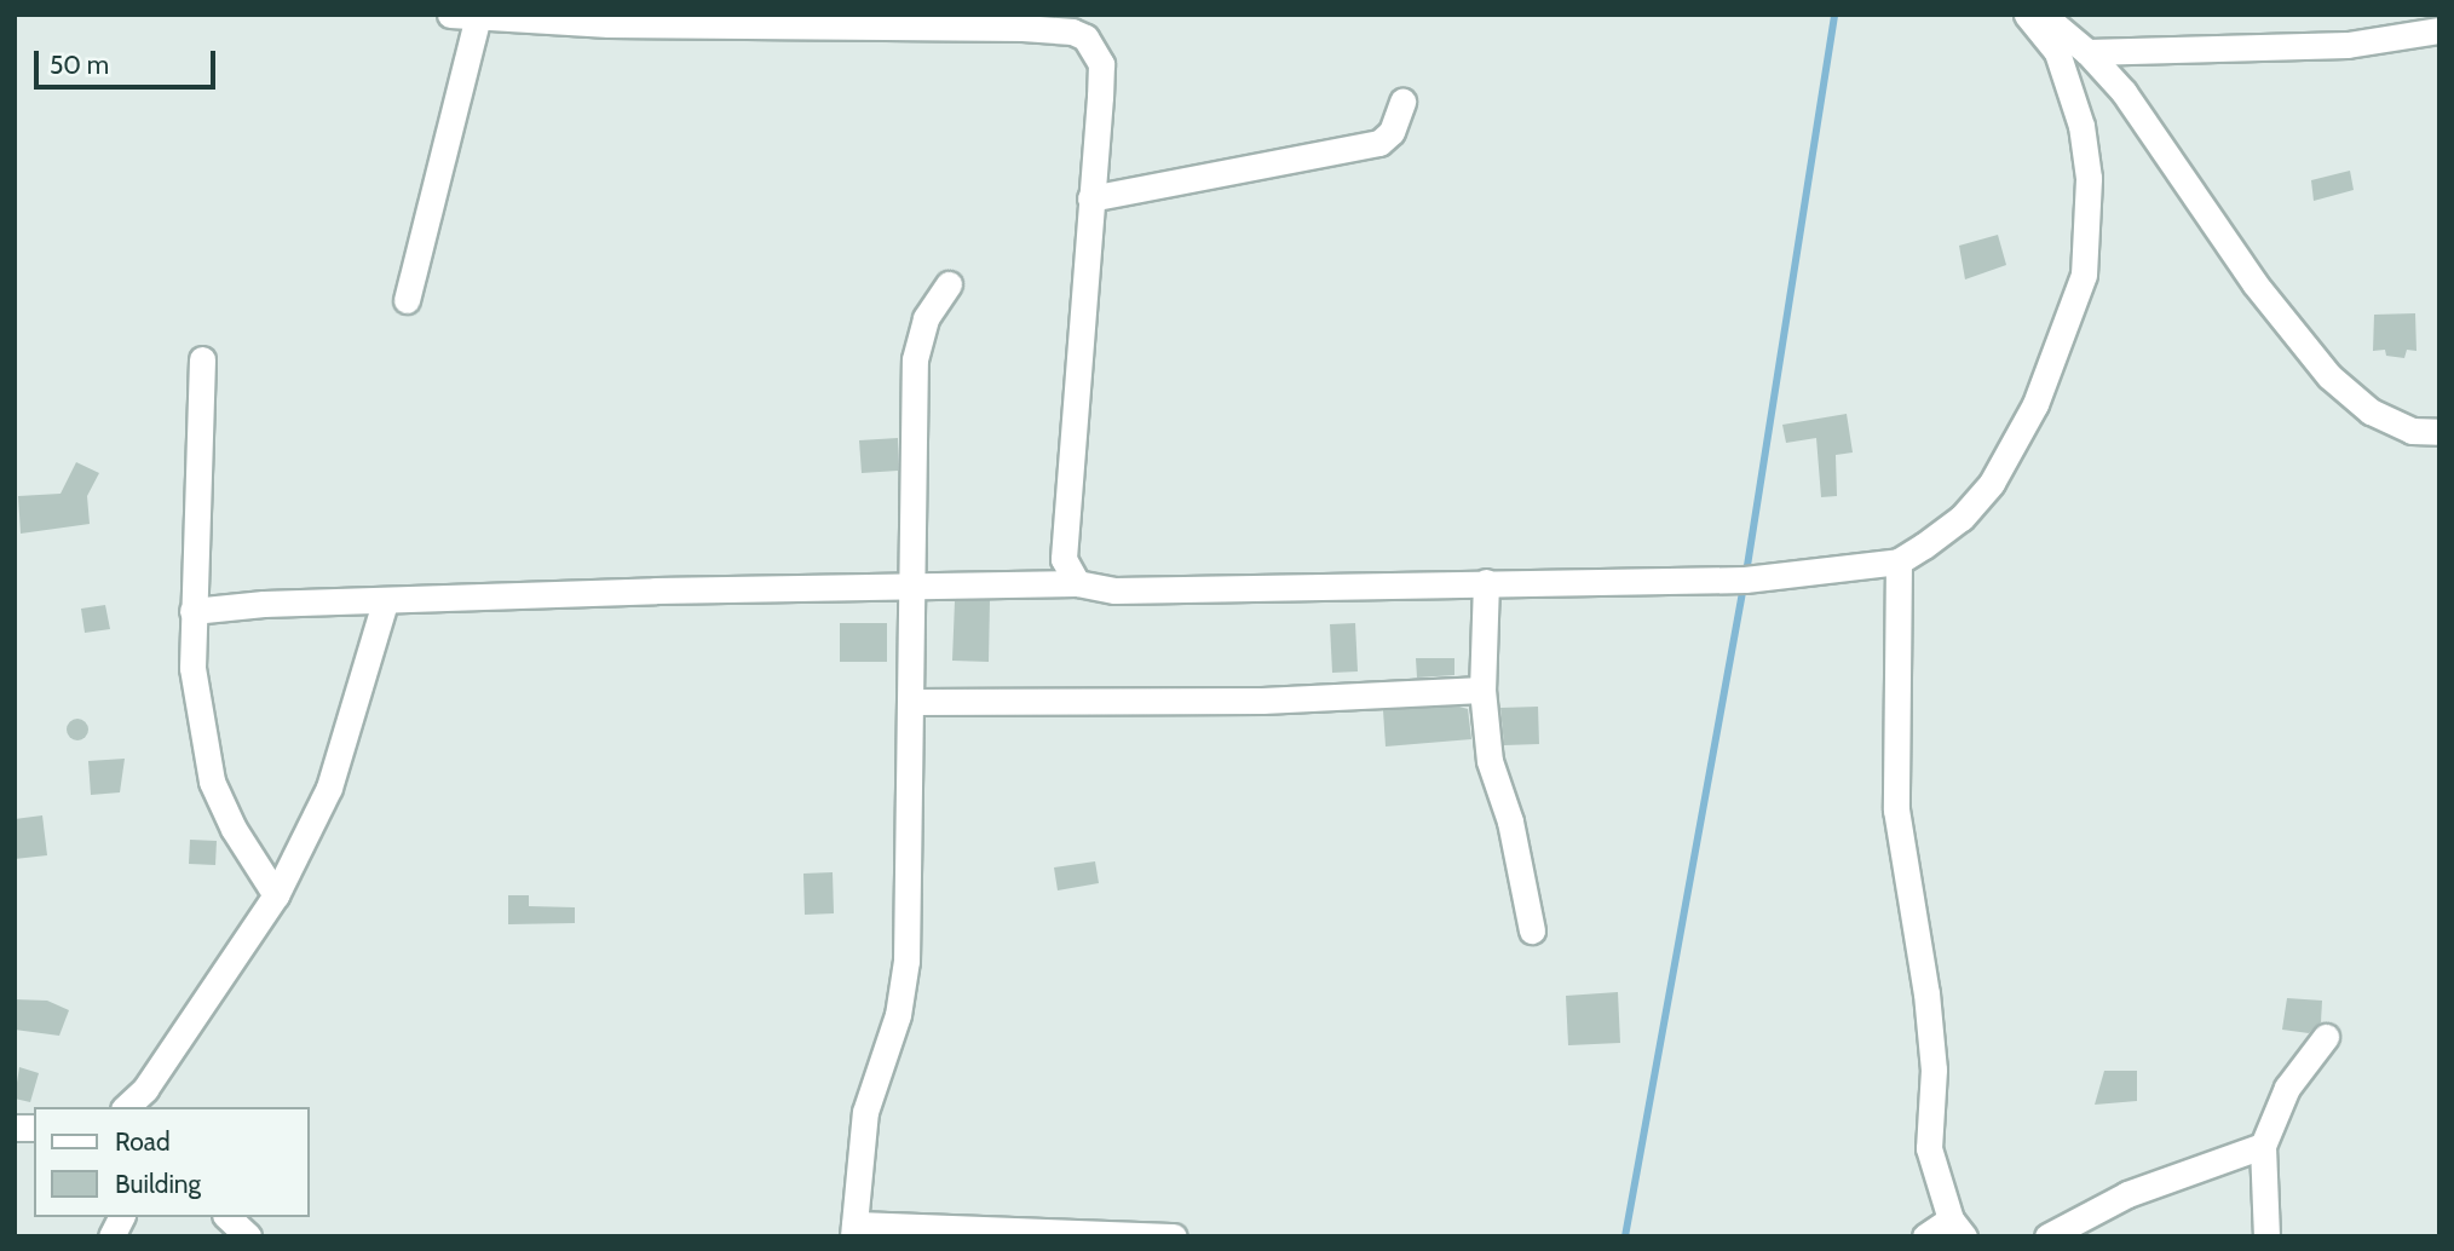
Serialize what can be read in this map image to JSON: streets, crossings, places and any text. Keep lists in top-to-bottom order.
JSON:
{
  "legend": ["Road", "Building"],
  "scale_bar": "50 m"
}
